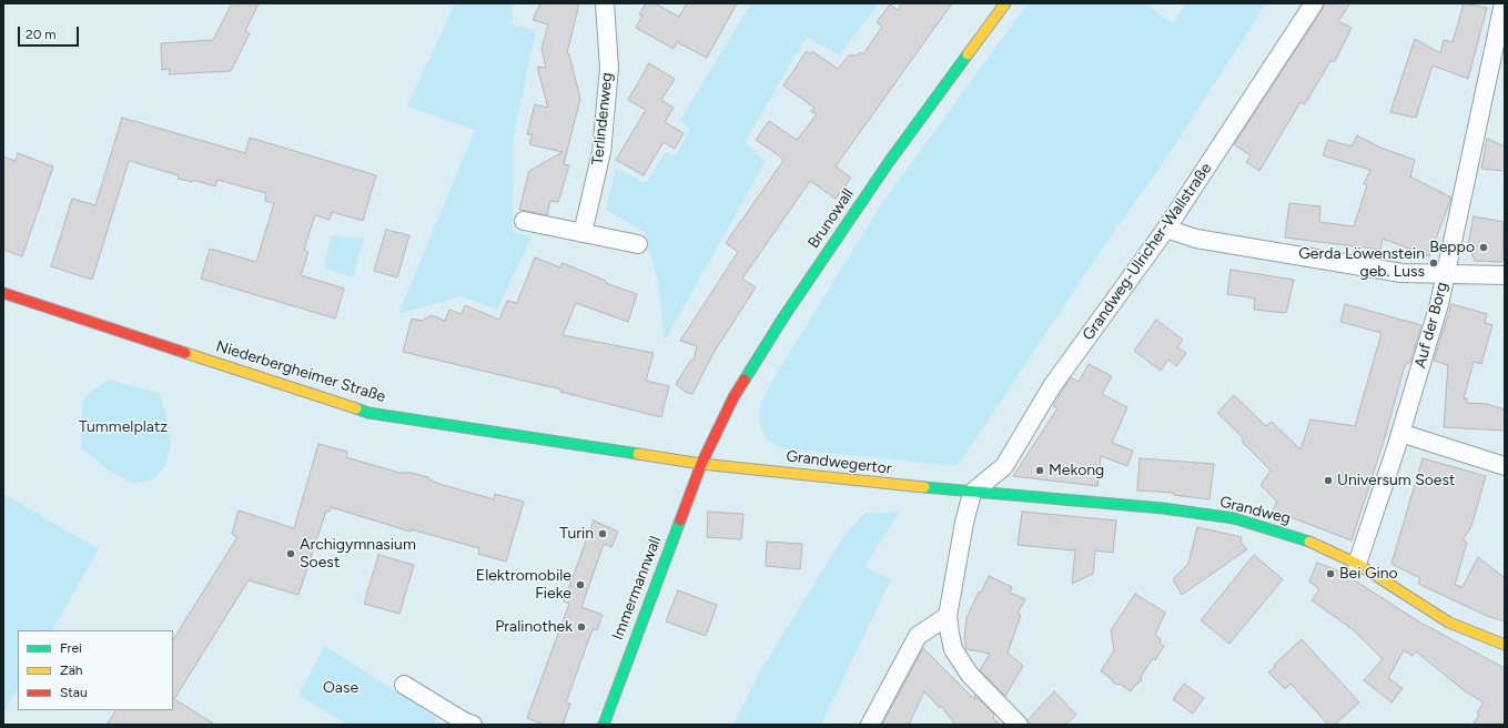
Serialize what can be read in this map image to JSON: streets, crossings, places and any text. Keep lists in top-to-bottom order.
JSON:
{
  "streets": {
    "street": [
      "Terlindenweg",
      "Brunowall",
      "Grandweg-Ulricher-Wallstraße",
      "Auf der Borg",
      "Niederbergheimer Straße",
      "Grandwegertor",
      "Grandweg",
      "Immermannwall"
    ]
  },
  "crossings": [
    ["Brunowall", "Niederbergheimer Straße"],
    ["Brunowall", "Grandwegertor"],
    ["Brunowall", "Immermannwall"],
    ["Grandweg-Ulricher-Wallstraße", "Grandwegertor"],
    ["Grandweg-Ulricher-Wallstraße", "Grandweg"],
    ["Auf der Borg", "Grandweg"],
    ["Niederbergheimer Straße", "Grandwegertor"],
    ["Niederbergheimer Straße", "Immermannwall"],
    ["Grandwegertor", "Grandweg"],
    ["Grandwegertor", "Immermannwall"]
  ],
  "parks": ["Tummelplatz", "Oase"],
  "places": [
    "Beppo",
    "Gerda Löwenstein geb. Luss",
    "Mekong",
    "Universum Soest",
    "Turin",
    "Archigymnasium Soest",
    "Bei Gino",
    "Elektromobile Fieke",
    "Pralinothek"
  ],
  "legend": ["Frei", "Zäh", "Stau"],
  "scale_bar": "20 m"
}
